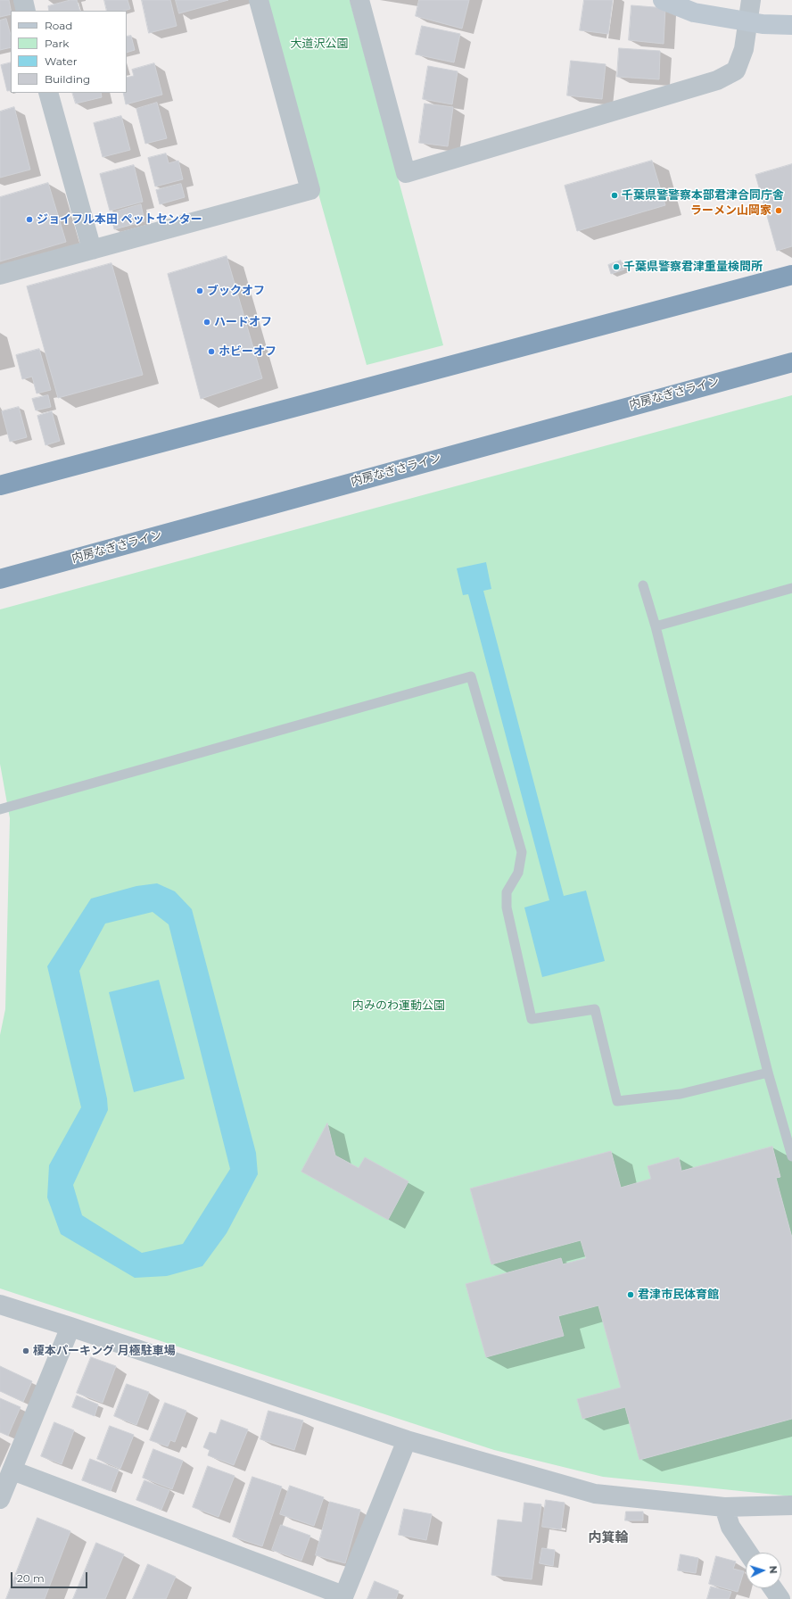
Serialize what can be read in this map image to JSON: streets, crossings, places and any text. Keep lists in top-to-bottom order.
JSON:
{
  "streets": {
    "highway": ["内房なぎさライン"]
  },
  "districts": ["内箕輪"],
  "parks": ["大道沢公園", "内みのわ運動公園"],
  "places": [
    "千葉県警警察本部君津合同庁舎",
    "ラーメン山岡家",
    "ジョイフル本田 ペットセンター",
    "千葉県警察君津重量検問所",
    "ブックオフ",
    "ハードオフ",
    "ホビーオフ",
    "君津市民体育館",
    "榎本パーキング 月極駐車場"
  ],
  "legend": [
    "Road",
    "Park",
    "Water",
    "Building"
  ],
  "scale_bar": "20 m",
  "north": "right"
}
